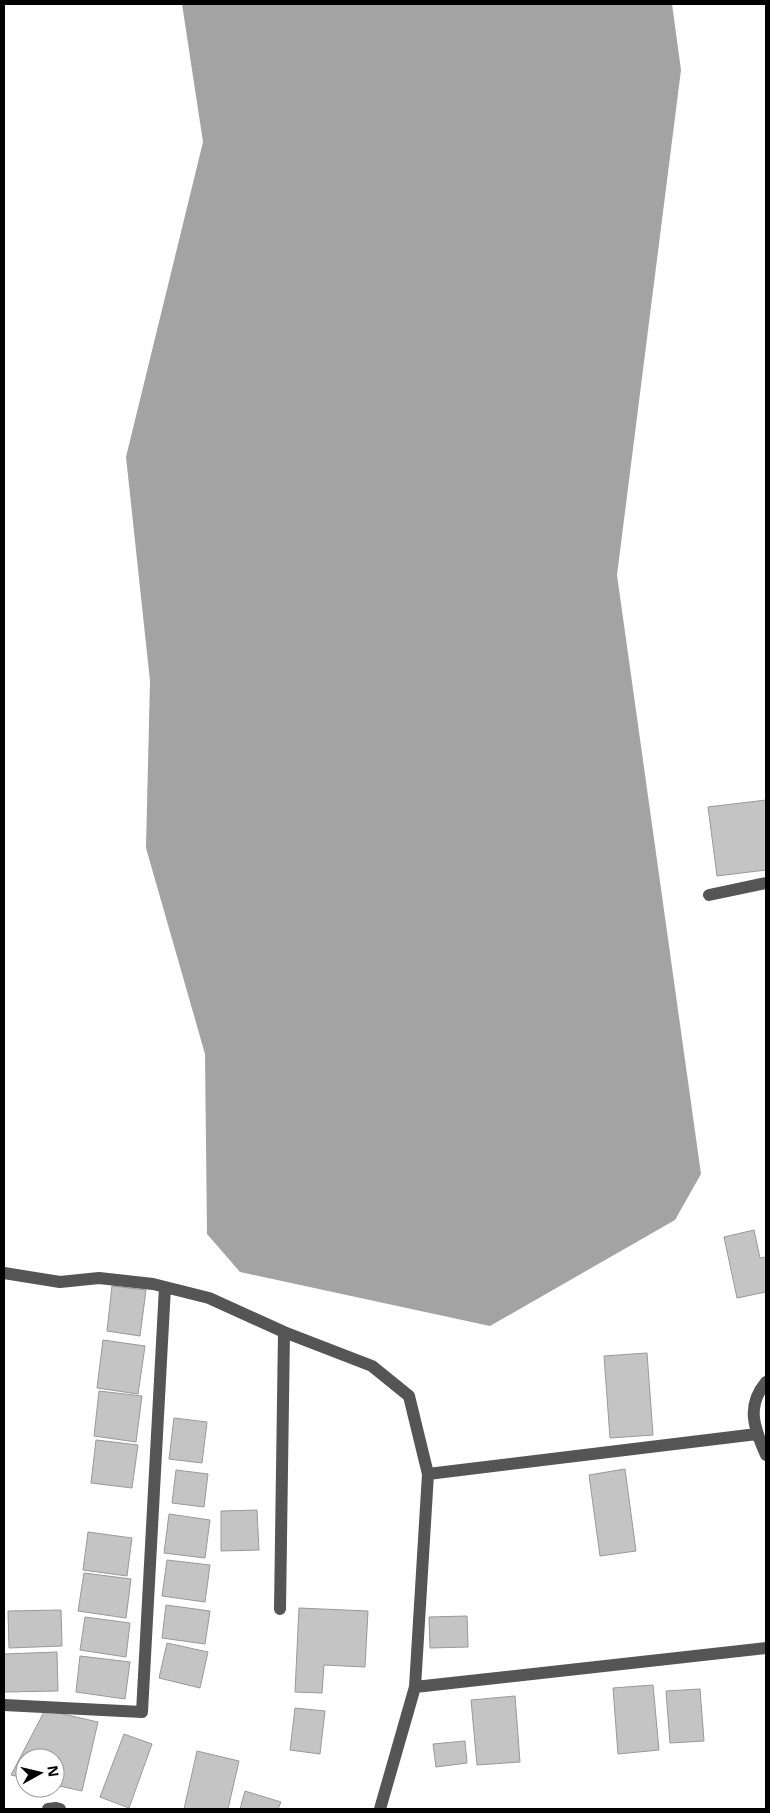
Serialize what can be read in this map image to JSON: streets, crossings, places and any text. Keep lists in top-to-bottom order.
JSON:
{
  "north": "right"
}
